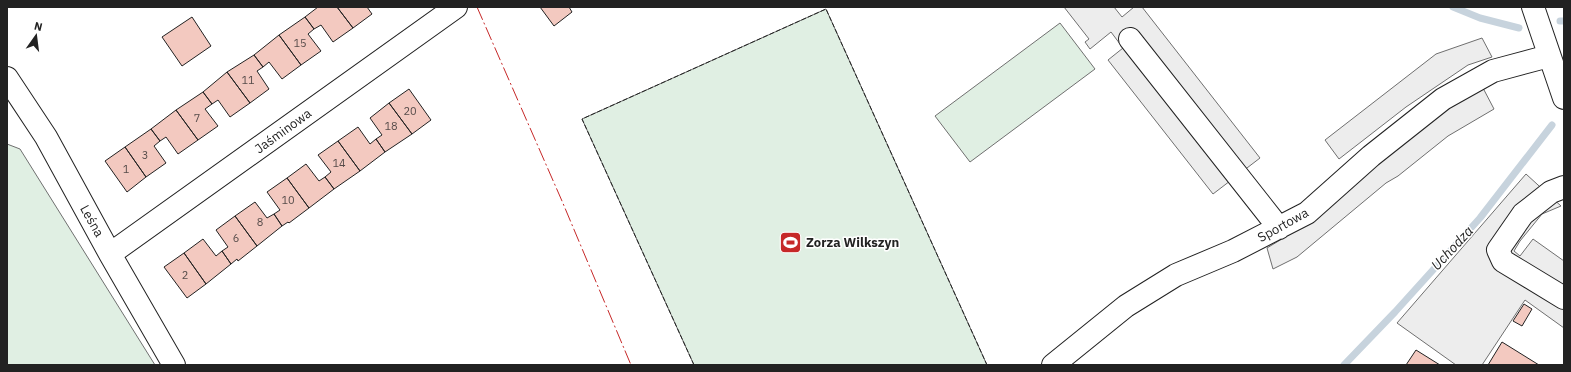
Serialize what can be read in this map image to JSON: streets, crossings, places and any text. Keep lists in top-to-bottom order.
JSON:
{
  "streets": {
    "street": ["Jaśminowa", "Leśna", "Sportowa"]
  },
  "crossings": [
    ["Jaśminowa", "Leśna"]
  ],
  "water": ["Uchodza"],
  "places": {
    "sports": ["Zorza Wilkszyn"]
  },
  "house_numbers": [
    "15",
    "11",
    "20",
    "7",
    "18",
    "3",
    "14",
    "1",
    "10",
    "8",
    "6",
    "2"
  ],
  "north": "top"
}
